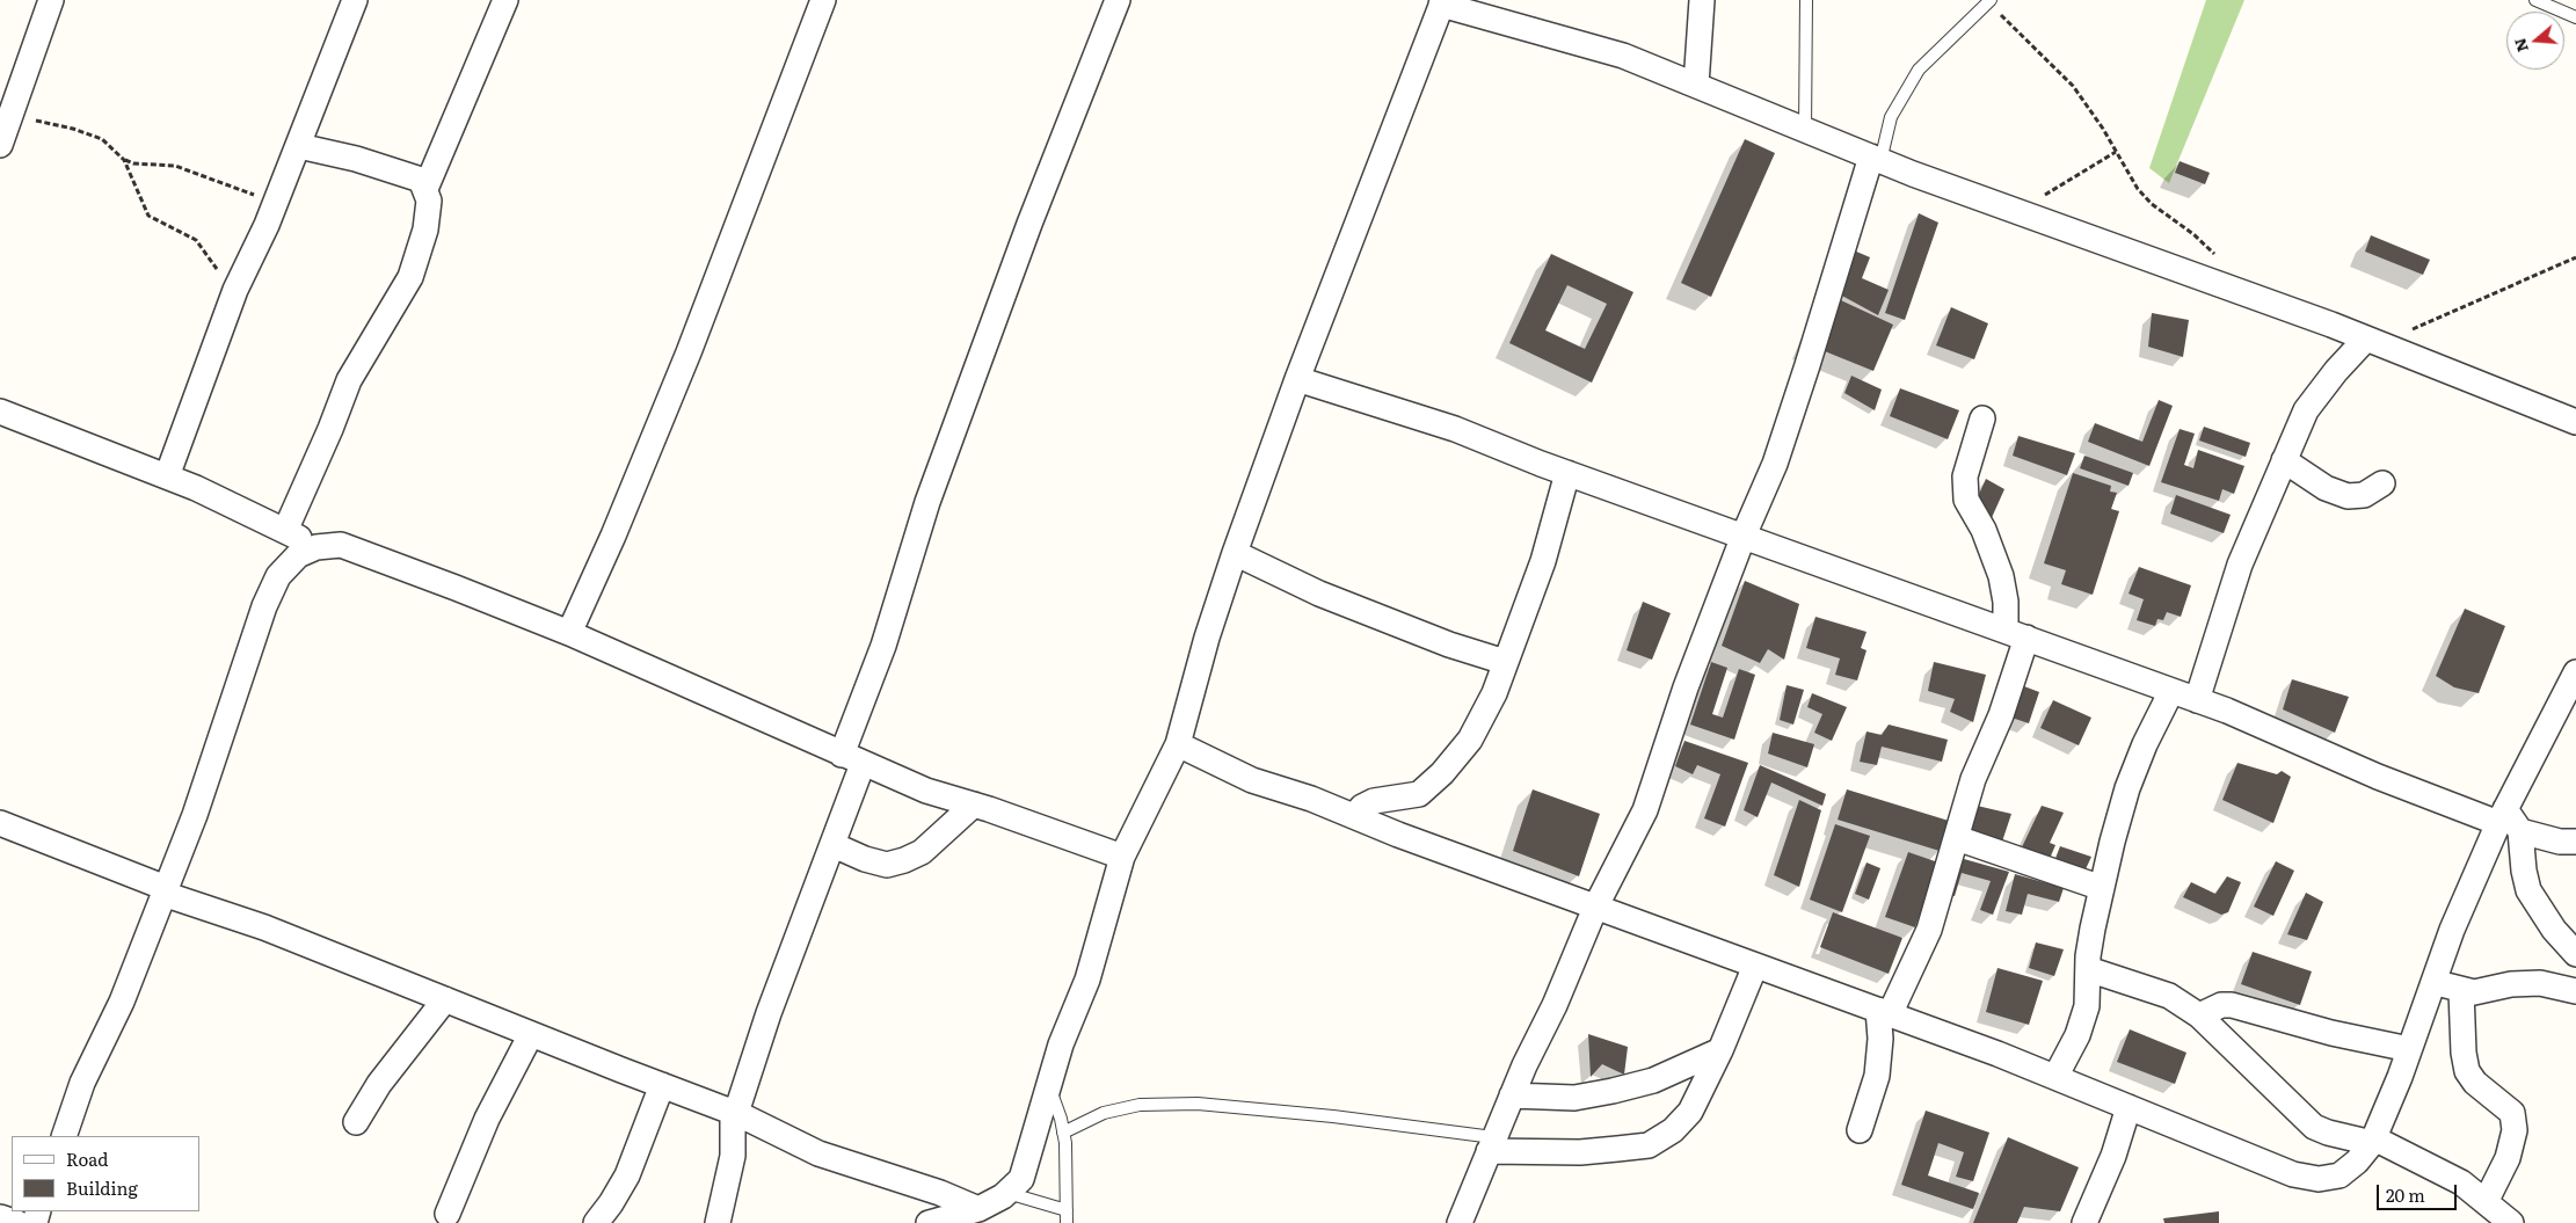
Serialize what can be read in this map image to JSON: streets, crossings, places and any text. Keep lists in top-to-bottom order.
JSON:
{
  "legend": ["Road", "Building"],
  "scale_bar": "20 m",
  "north": "left"
}
